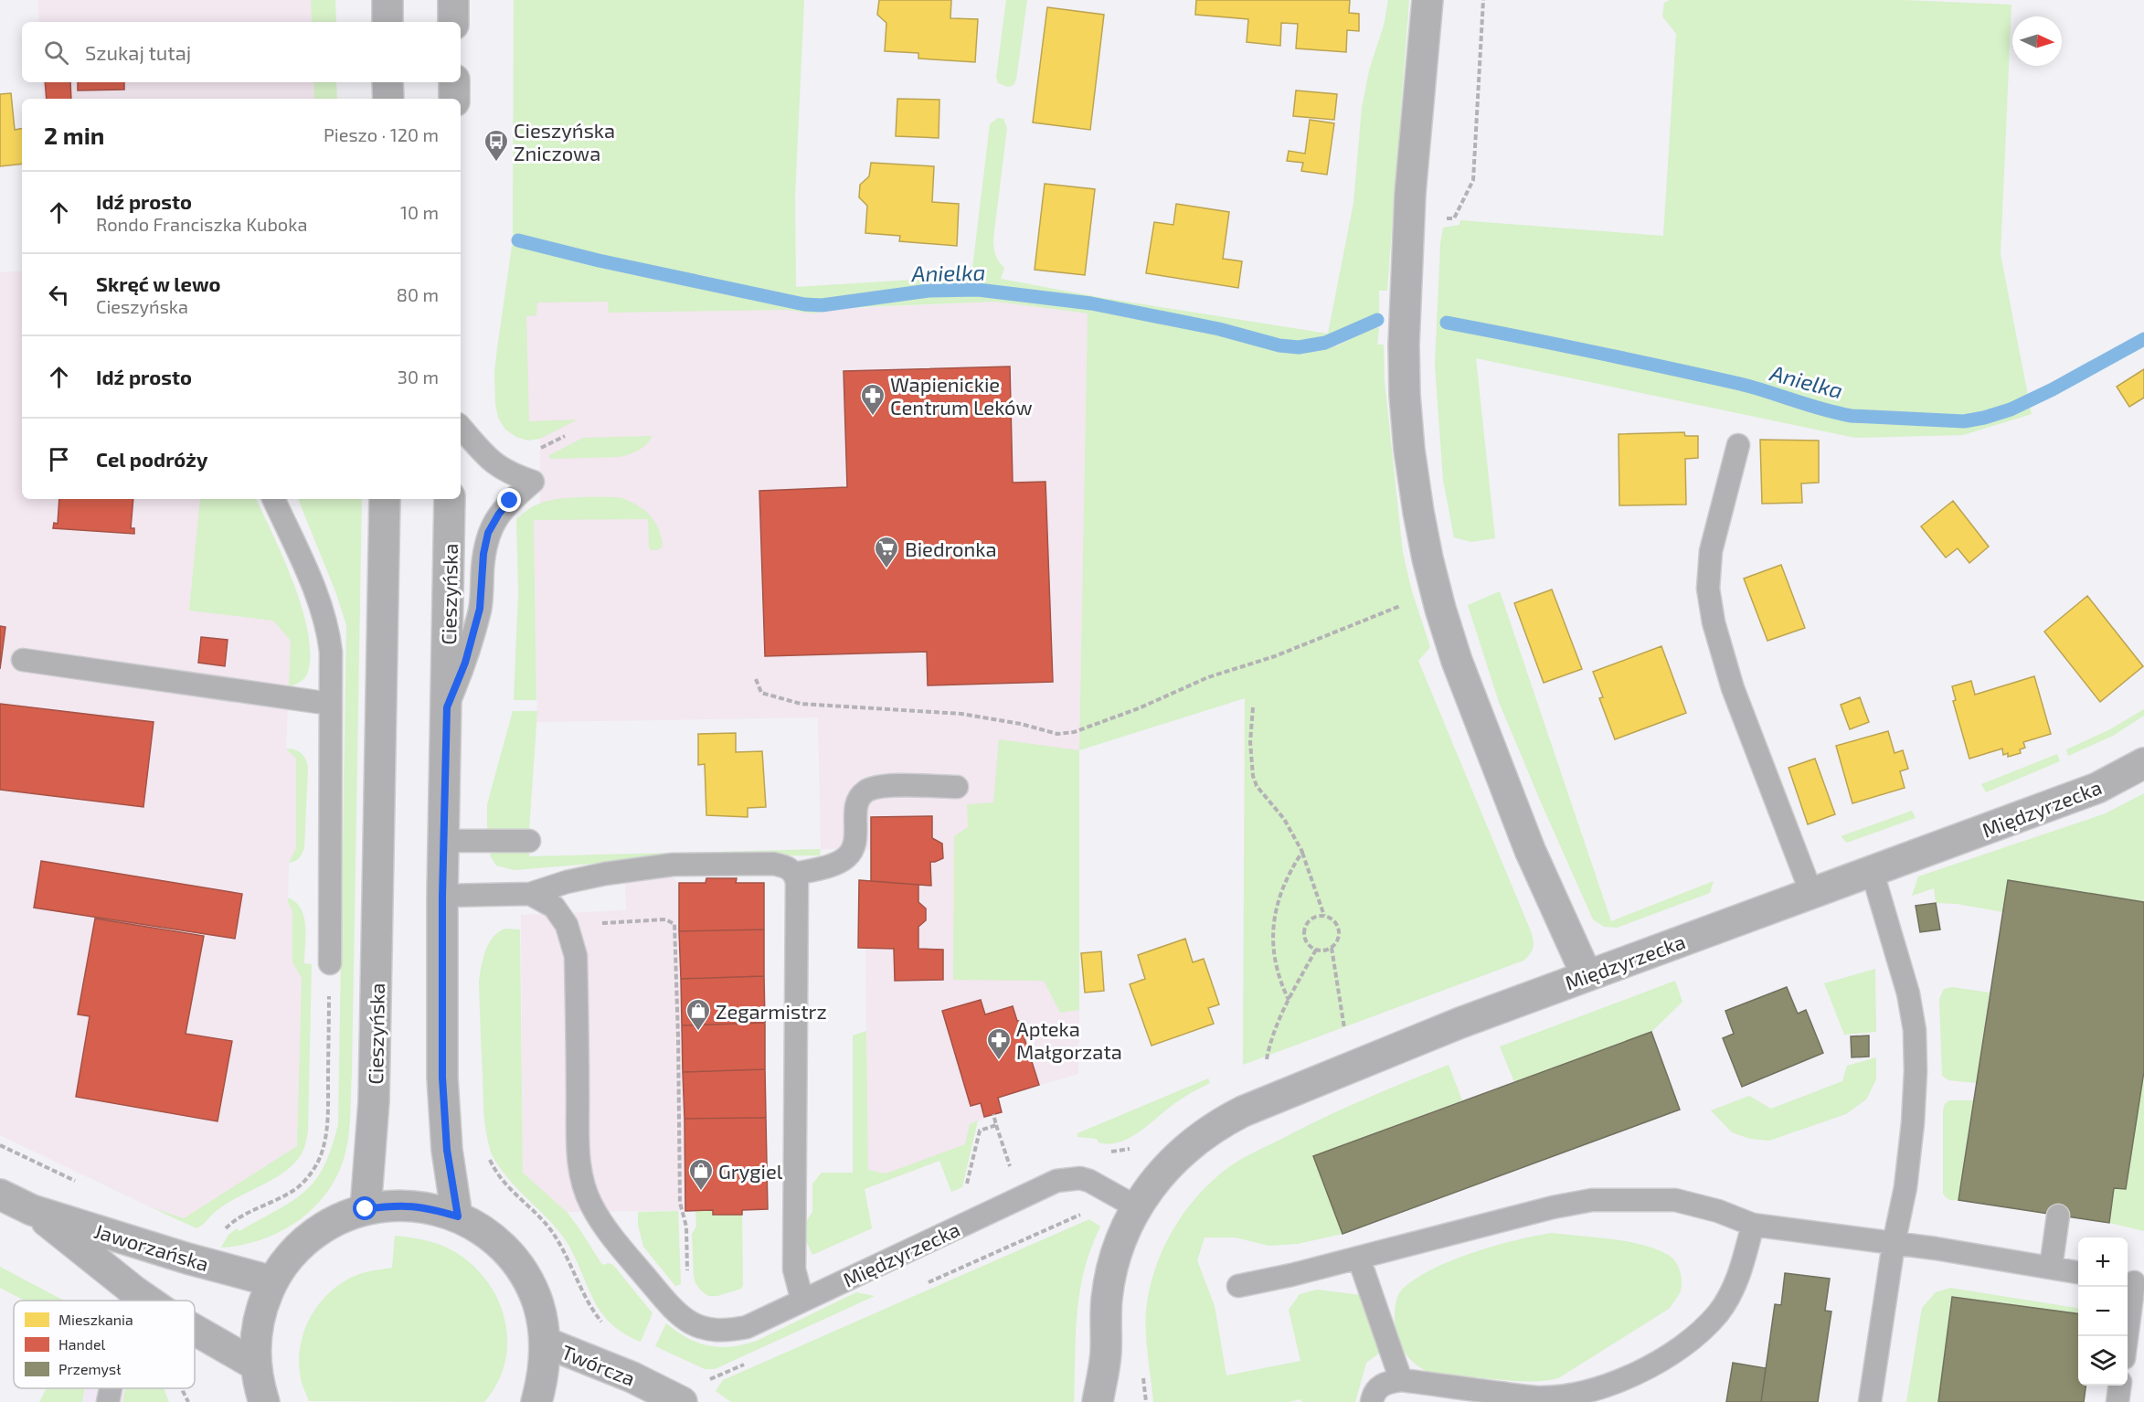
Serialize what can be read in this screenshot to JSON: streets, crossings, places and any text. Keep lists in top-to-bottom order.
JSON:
{
  "streets": {
    "main road": ["Cieszyńska", "Jaworzańska"],
    "street": ["Międzyrzecka", "Twórcza"]
  },
  "water": ["Anielka"],
  "places": {
    "bus stop": ["Cieszyńska Zniczowa"],
    "pharmacy": ["Wapienickie Centrum Leków", "Apteka Małgorzata"],
    "supermarket": ["Biedronka"],
    "shop": ["Zegarmistrz", "Grygiel"]
  },
  "legend": ["Mieszkania", "Handel", "Przemysł"],
  "north": "right",
  "page": {
    "search": "Szukaj tutaj",
    "heading": ["2 min", "Pieszo · 120 m"],
    "list": [
      ["Idź prosto", "Rondo Franciszka Kuboka", "10 m"],
      ["Skręć w lewo", "Cieszyńska", "80 m"],
      ["Idź prosto", "30 m"],
      "Cel podróży"
    ],
    "map_buttons": ["+", "−"]
  }
}
